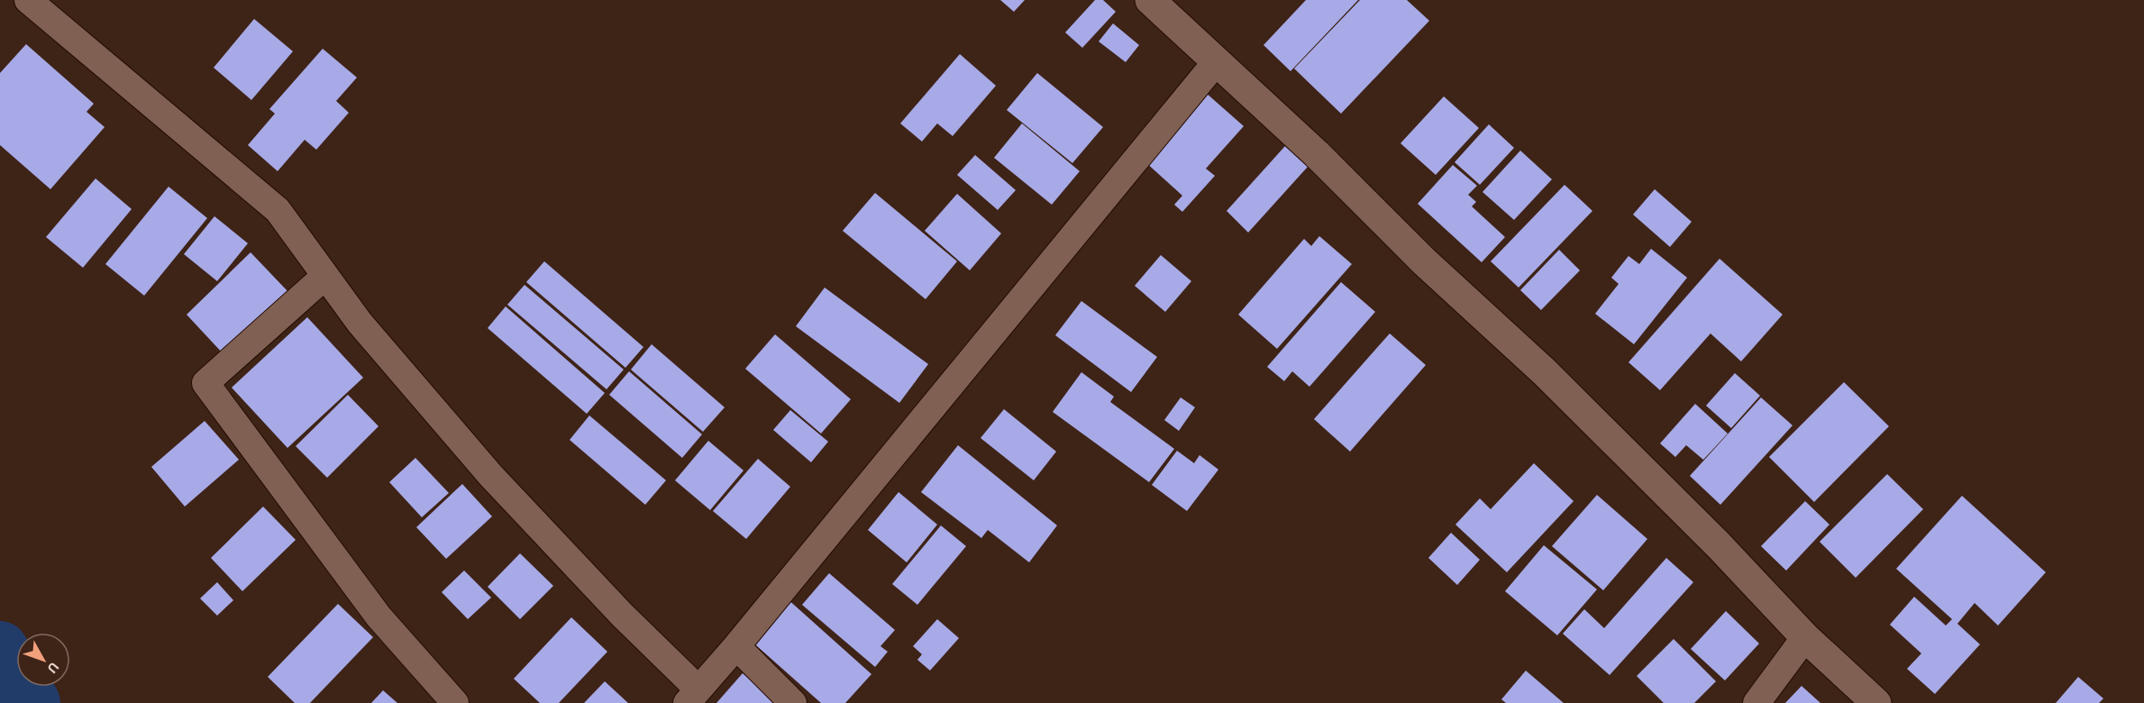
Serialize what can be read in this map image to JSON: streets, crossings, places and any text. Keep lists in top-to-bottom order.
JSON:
{
  "north": "bottom right"
}
